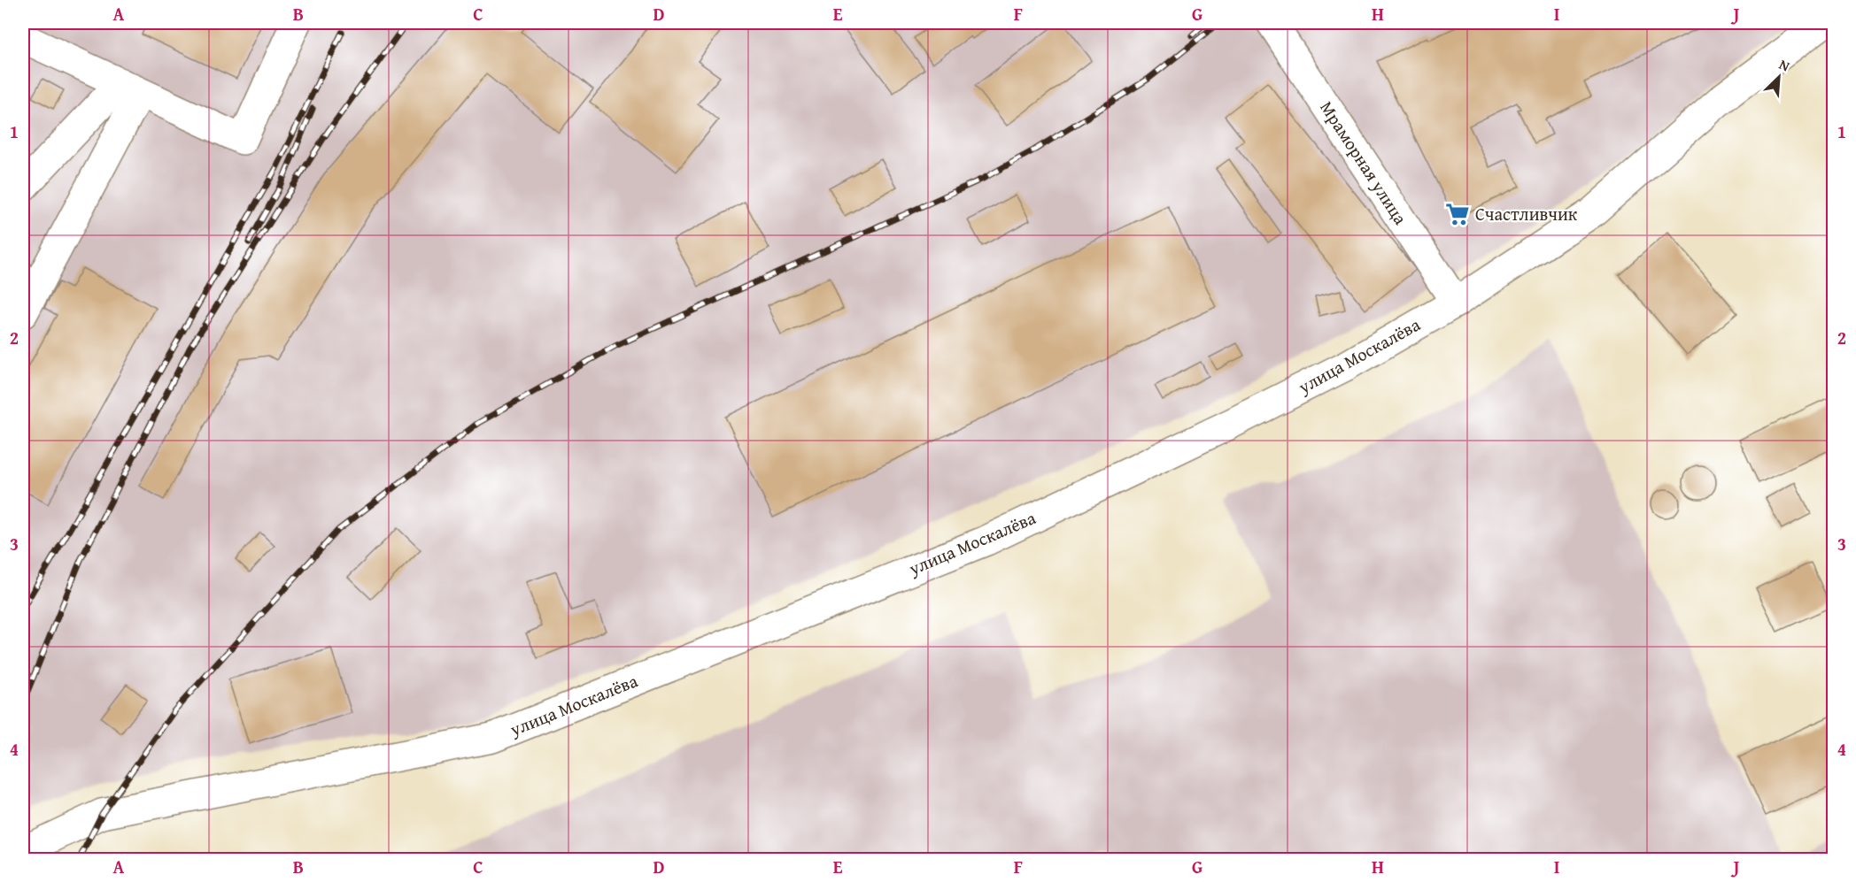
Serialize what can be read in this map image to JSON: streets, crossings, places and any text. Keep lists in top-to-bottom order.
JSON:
{
  "streets": {
    "main road": ["Мраморная улица", "улица Москалёва"]
  },
  "crossings": [
    ["Мраморная улица", "улица Москалёва"]
  ],
  "places": {
    "supermarket": ["Счастливчик"]
  },
  "north": "top right",
  "grid": {
    "columns": [
      "A",
      "B",
      "C",
      "D",
      "E",
      "F",
      "G",
      "H",
      "I",
      "J"
    ],
    "rows": [
      "1",
      "2",
      "3",
      "4"
    ]
  }
}
